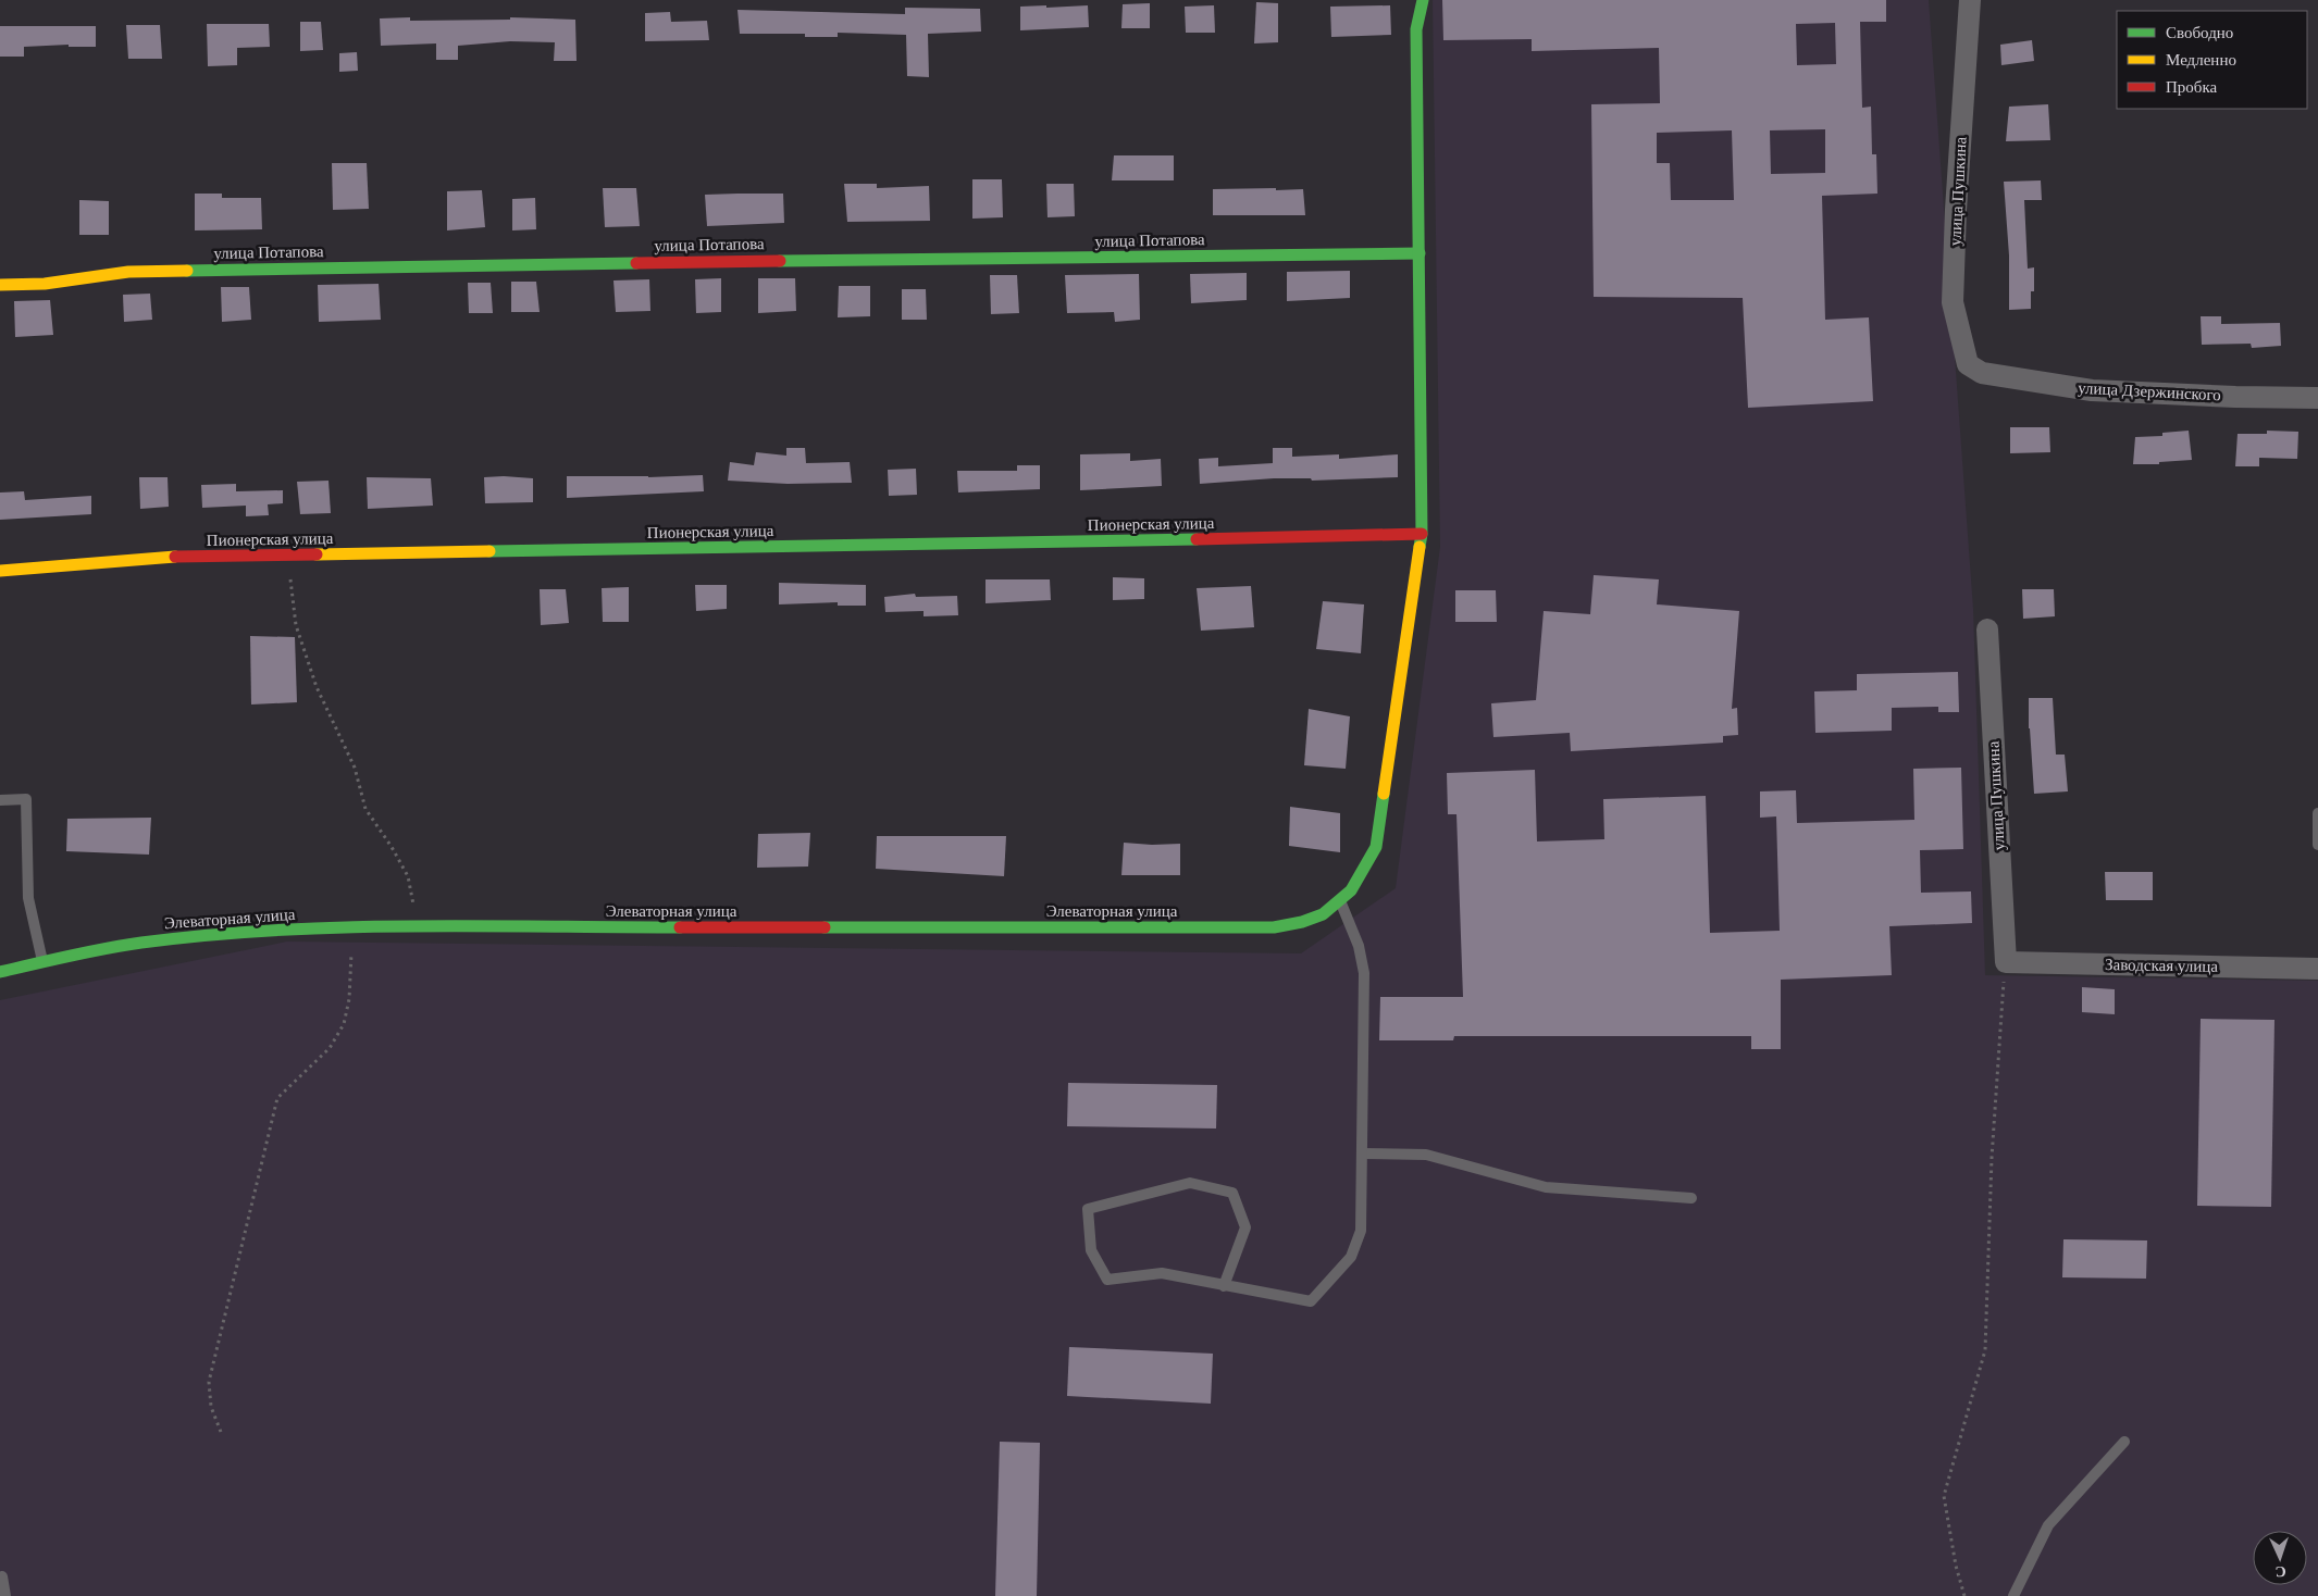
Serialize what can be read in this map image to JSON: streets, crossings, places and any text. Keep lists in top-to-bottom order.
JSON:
{
  "streets": {
    "street": [
      "улица Пушкина",
      "улица Потапова",
      "улица Дзержинского",
      "Пионерская улица",
      "Элеваторная улица",
      "Заводская улица"
    ]
  },
  "crossings": [
    ["улица Пушкина", "улица Дзержинского"],
    ["улица Пушкина", "Заводская улица"],
    ["улица Потапова", "Элеваторная улица"],
    ["Пионерская улица", "Элеваторная улица"]
  ],
  "legend": ["Свободно", "Медленно", "Пробка"],
  "north": "bottom"
}
